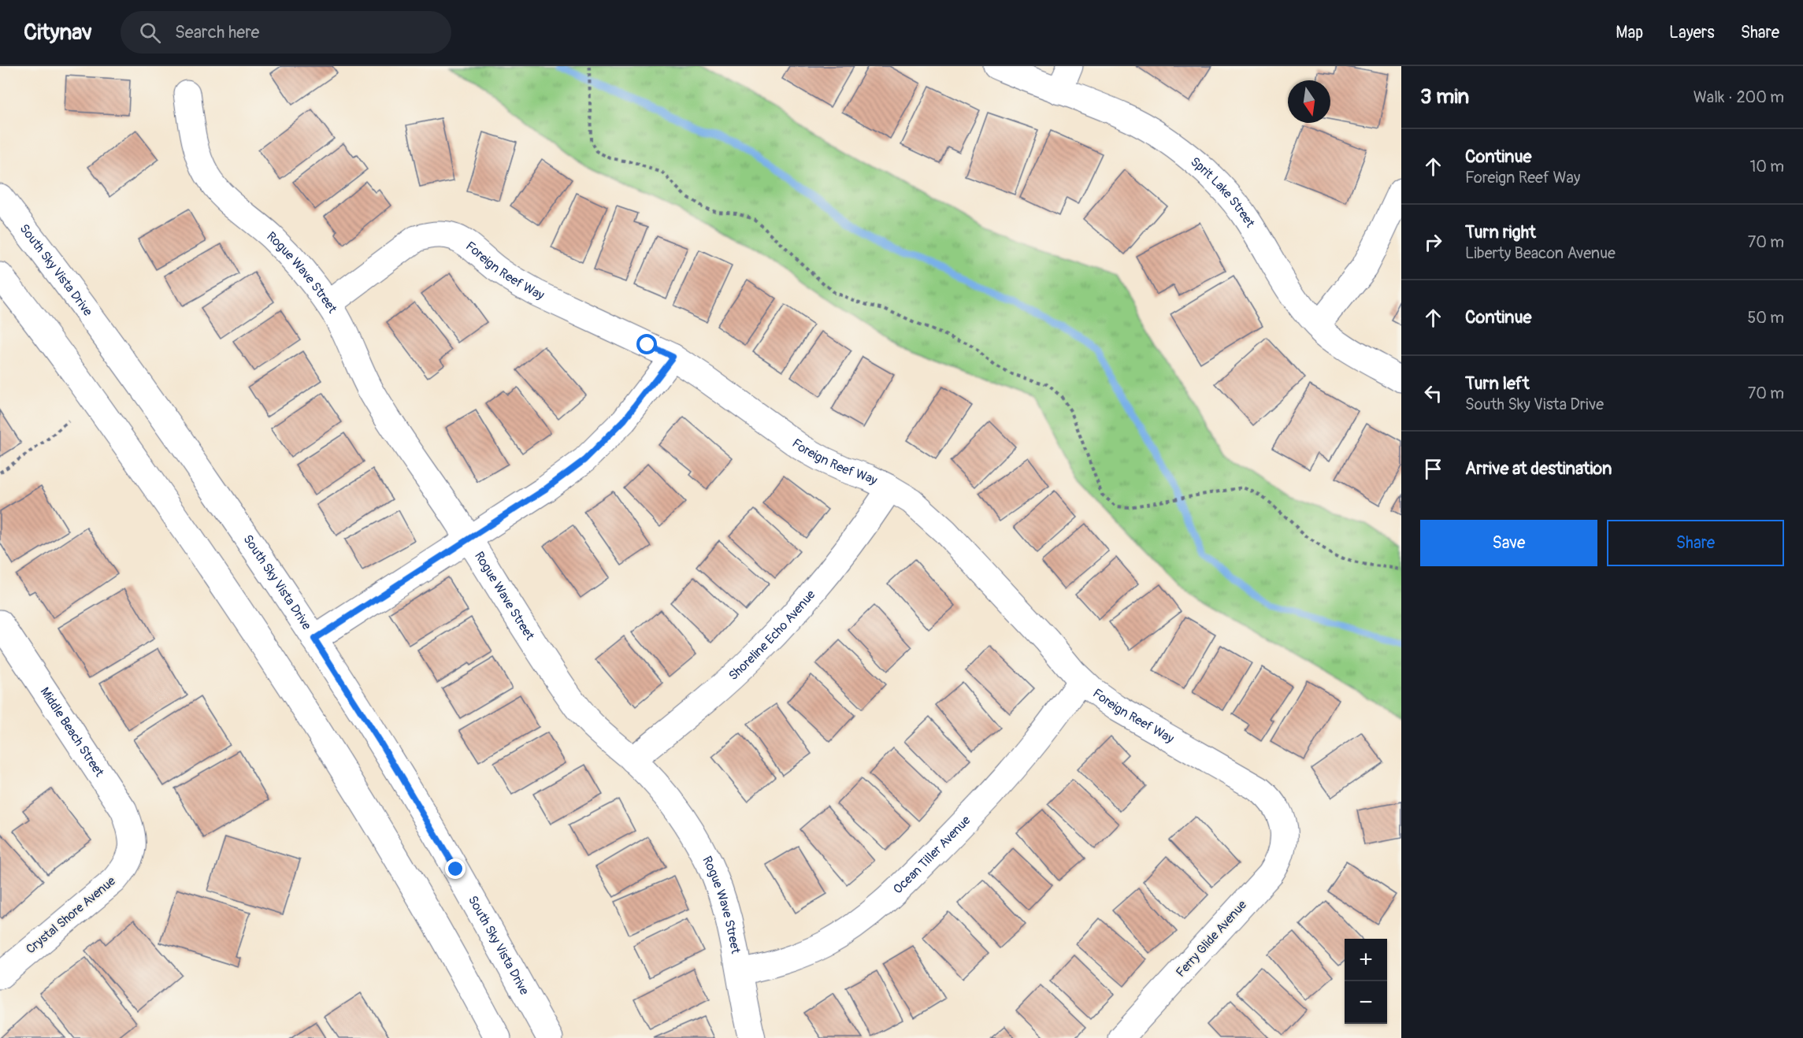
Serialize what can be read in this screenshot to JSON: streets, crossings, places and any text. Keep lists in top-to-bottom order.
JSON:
{
  "streets": {
    "street": [
      "Sprit Lake Street",
      "Foreign Reef Way",
      "South Sky Vista Drive",
      "Rogue Wave Street",
      "Shoreline Echo Avenue",
      "Middle Beach Street",
      "Ocean Tiller Avenue",
      "Crystal Shore Avenue",
      "Ferry Glide Avenue"
    ]
  },
  "crossings": [
    ["Foreign Reef Way", "Rogue Wave Street"],
    ["Foreign Reef Way", "Shoreline Echo Avenue"],
    ["Foreign Reef Way", "Ocean Tiller Avenue"],
    ["Foreign Reef Way", "Ferry Glide Avenue"],
    ["Rogue Wave Street", "Shoreline Echo Avenue"],
    ["Rogue Wave Street", "Ocean Tiller Avenue"],
    ["Middle Beach Street", "Crystal Shore Avenue"]
  ],
  "north": "bottom",
  "page": {
    "header": "Citynav",
    "search": "Search here",
    "nav": ["Map", "Layers", "Share"],
    "heading": ["3 min", "Walk · 200 m"],
    "list": [
      ["Continue", "Foreign Reef Way", "10 m"],
      ["Turn right", "Liberty Beacon Avenue", "70 m"],
      ["Continue", "50 m"],
      ["Turn left", "South Sky Vista Drive", "70 m"],
      "Arrive at destination"
    ],
    "buttons": ["Save", "Share"],
    "map_buttons": ["+", "−"]
  }
}
